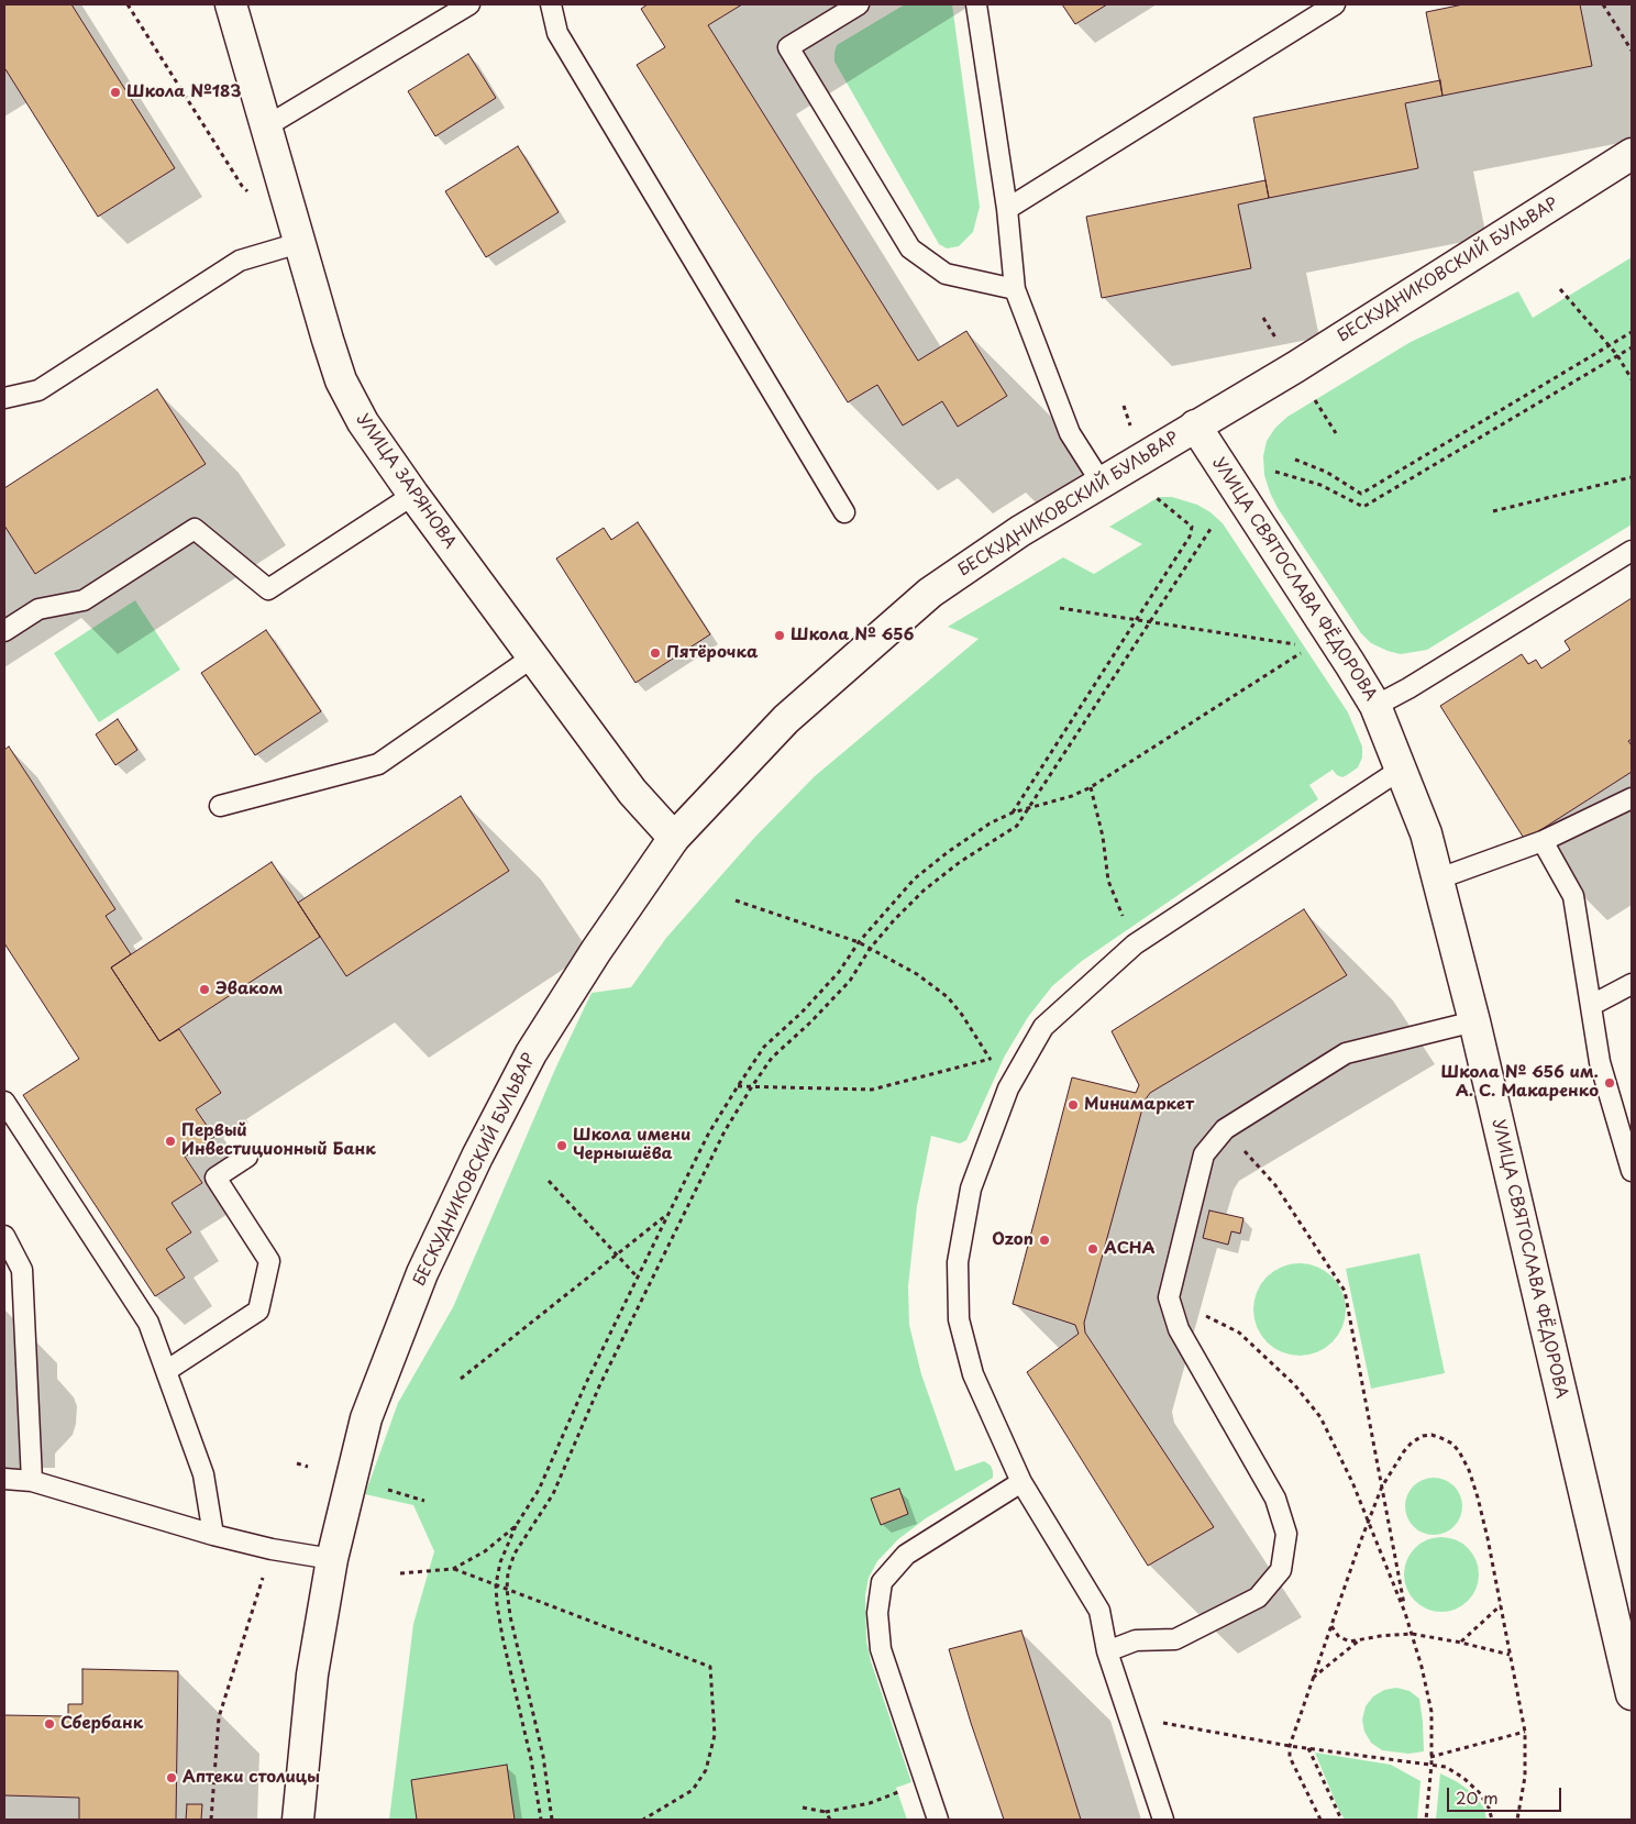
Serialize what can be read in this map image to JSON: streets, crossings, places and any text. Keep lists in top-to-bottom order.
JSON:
{
  "streets": {
    "street": ["БЕСКУДНИКОВСКИЙ БУЛЬВАР", "УЛИЦА ЗАРЯНОВА", "УЛИЦА СВЯТОСЛАВА ФЁДОРОВА"]
  },
  "crossings": [
    ["БЕСКУДНИКОВСКИЙ БУЛЬВАР", "УЛИЦА ЗАРЯНОВА"],
    ["БЕСКУДНИКОВСКИЙ БУЛЬВАР", "УЛИЦА СВЯТОСЛАВА ФЁДОРОВА"]
  ],
  "places": [
    "Школа №183",
    "Школа № 656",
    "Пятёрочка",
    "Эваком",
    "Школа № 656 им. А. С. Макаренко",
    "Минимаркет",
    "Первый Инвестиционный Банк",
    "Школа имени Чернышёва",
    "Ozon",
    "АСНА",
    "Сбербанк",
    "Аптеки столицы"
  ],
  "scale_bar": "20 m"
}
